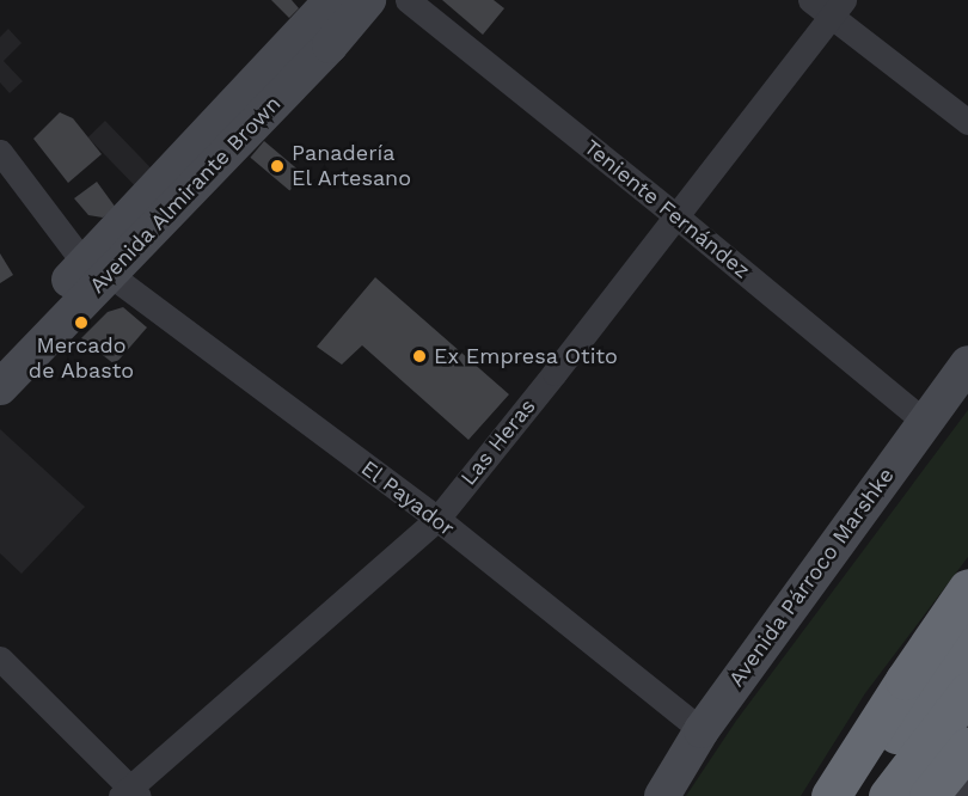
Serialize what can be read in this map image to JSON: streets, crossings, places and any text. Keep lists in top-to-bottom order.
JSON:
{
  "streets": {
    "main road": ["Avenida Almirante Brown", "Avenida Párroco Marshke"],
    "street": ["Teniente Fernández", "Las Heras", "El Payador"]
  },
  "crossings": [
    ["Avenida Almirante Brown", "El Payador"],
    ["Teniente Fernández", "Las Heras"],
    ["Teniente Fernández", "Avenida Párroco Marshke"],
    ["Las Heras", "El Payador"],
    ["El Payador", "Avenida Párroco Marshke"]
  ],
  "places": ["Panadería El Artesano", "Mercado de Abasto", "Ex Empresa Otito"]
}
